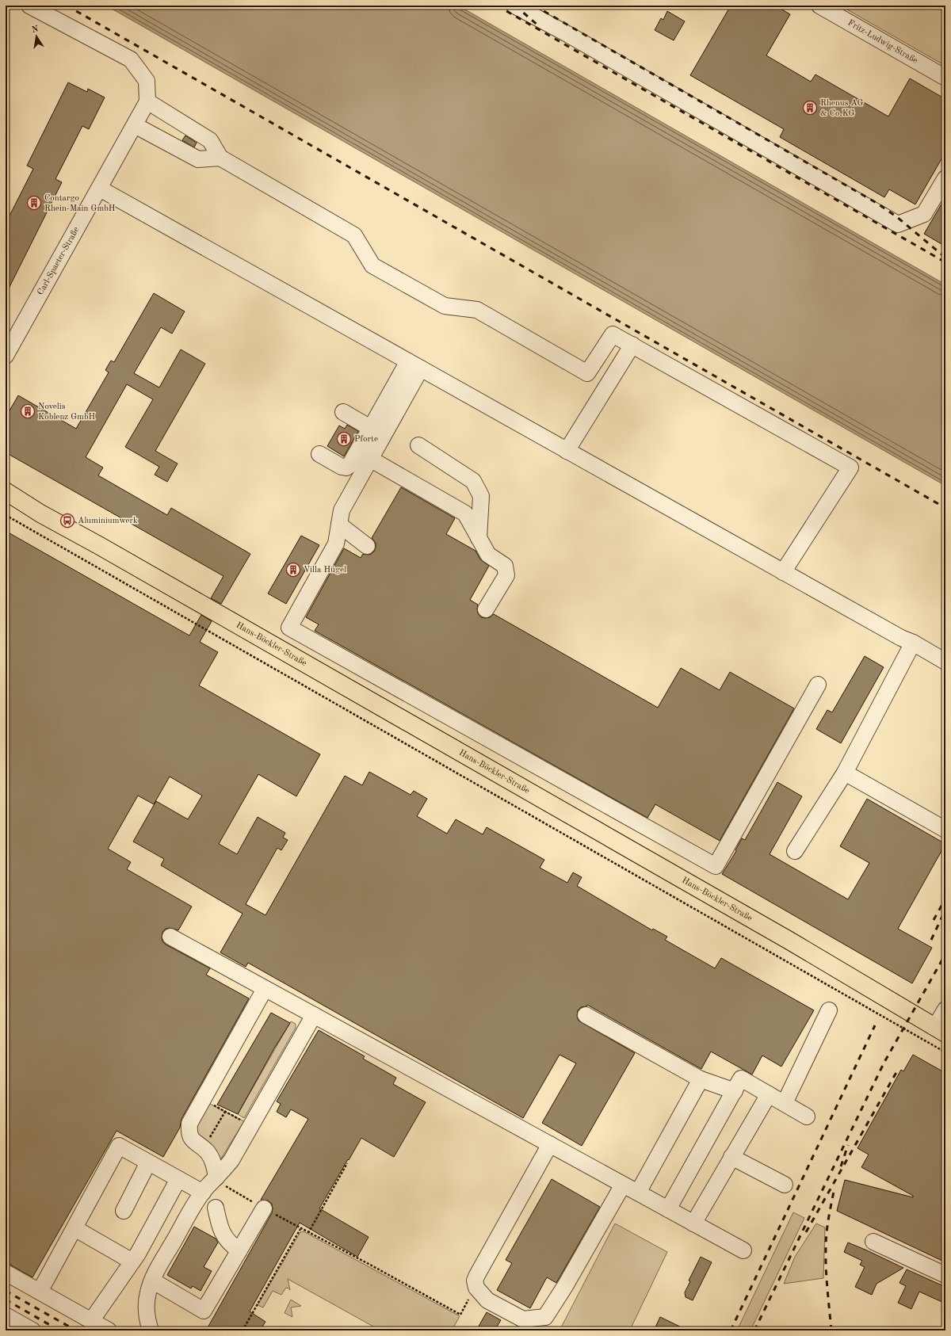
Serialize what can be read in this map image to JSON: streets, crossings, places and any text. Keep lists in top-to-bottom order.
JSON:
{
  "streets": {
    "main road": ["Hans-Böckler-Straße"],
    "street": ["Fritz-Ludwig-Straße", "Carl-Spaeter-Straße"]
  },
  "places": {
    "building": [
      "Rhenus AG & Co.KG",
      "Contargo Rhein-Main GmbH",
      "Novelis Koblenz GmbH",
      "Pforte",
      "Villa Hügel"
    ],
    "bus stop": ["Aluminiumwerk"]
  },
  "north": "top"
}
